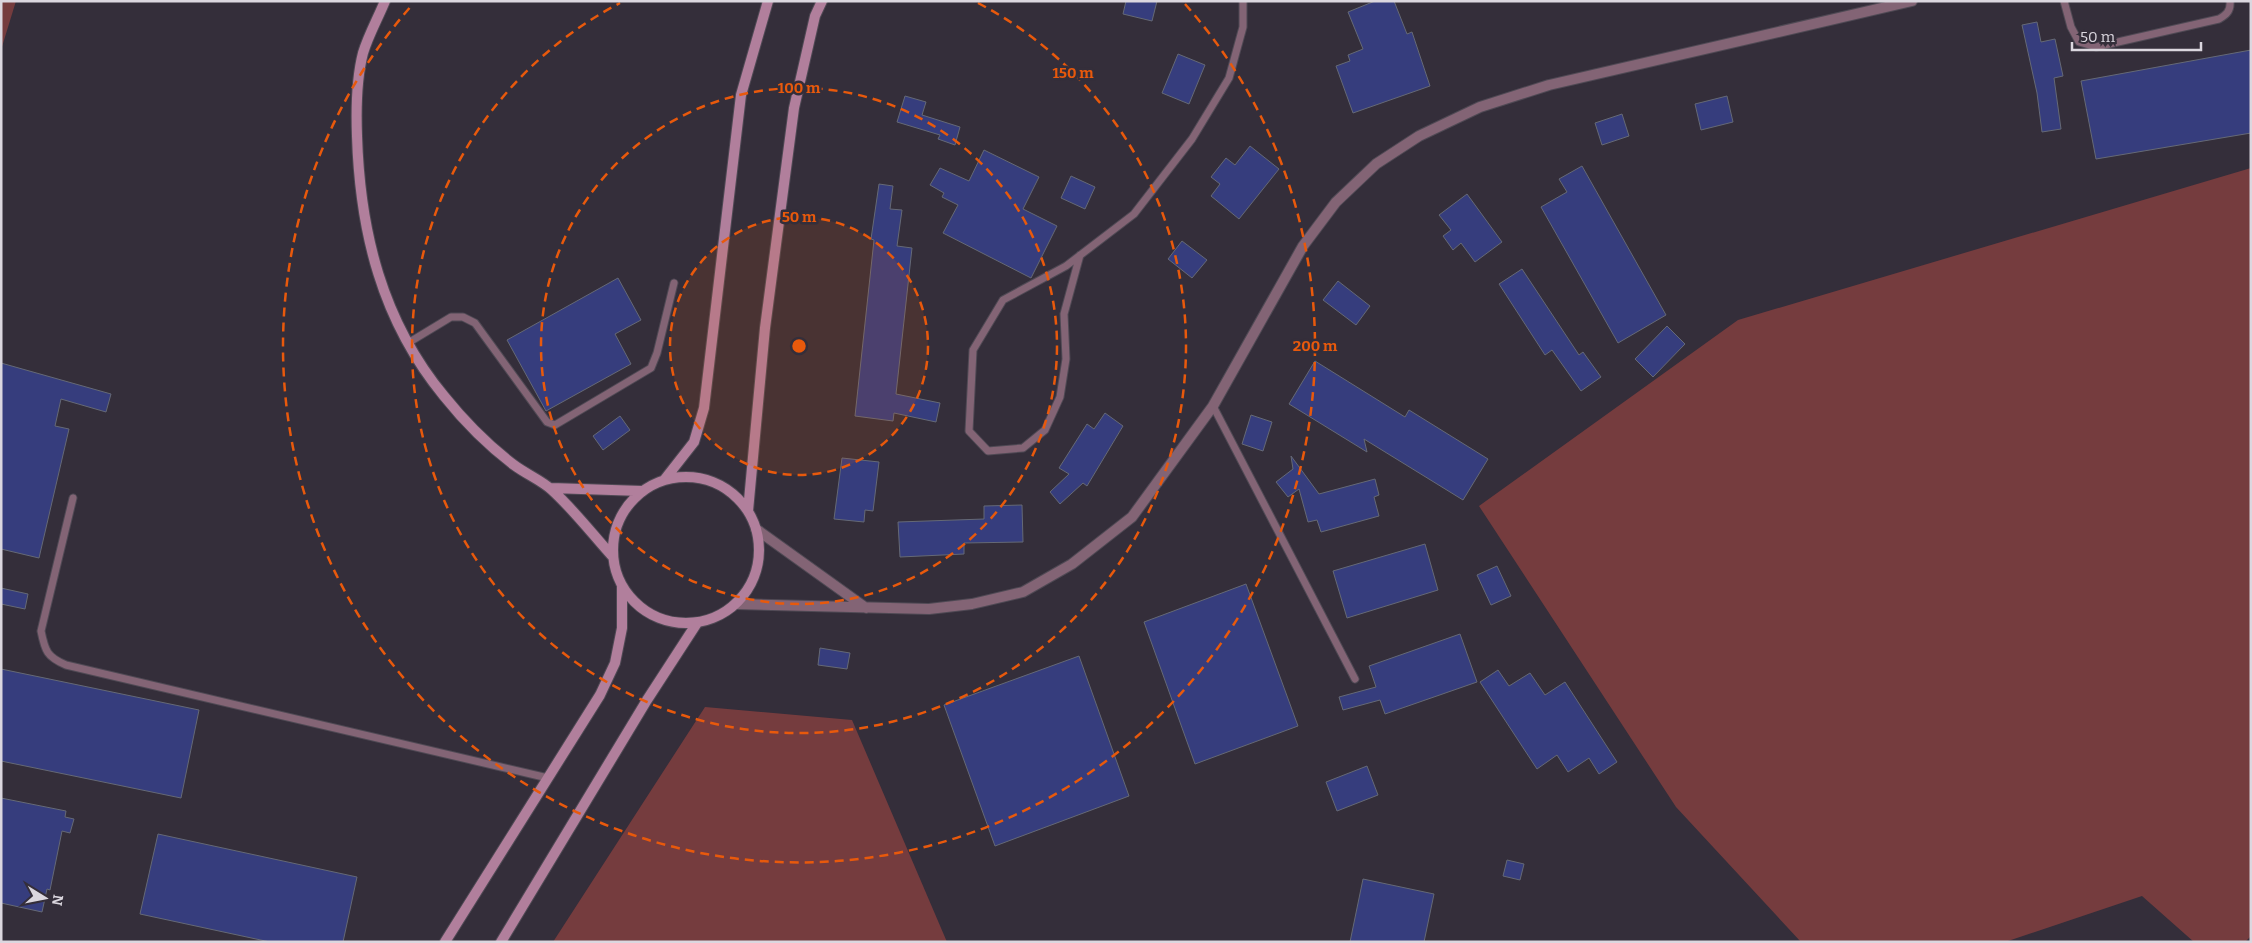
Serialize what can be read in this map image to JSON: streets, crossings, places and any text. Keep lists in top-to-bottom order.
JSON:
{
  "scale_bar": "50 m",
  "north": "right",
  "rings": [
    "150 m",
    "100 m",
    "50 m",
    "200 m"
  ]
}
